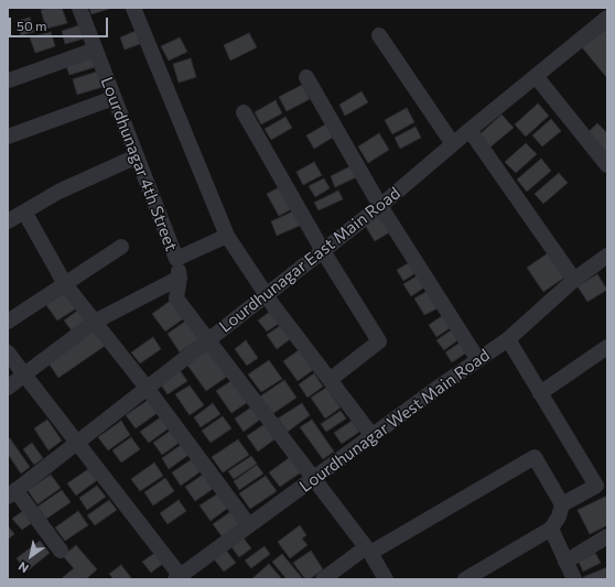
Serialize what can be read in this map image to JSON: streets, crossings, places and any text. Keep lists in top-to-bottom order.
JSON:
{
  "streets": {
    "street": ["Lourdhunagar 4th Street", "Lourdhunagar East Main Road", "Lourdhunagar West Main Road"]
  },
  "scale_bar": "50 m",
  "north": "bottom left"
}
